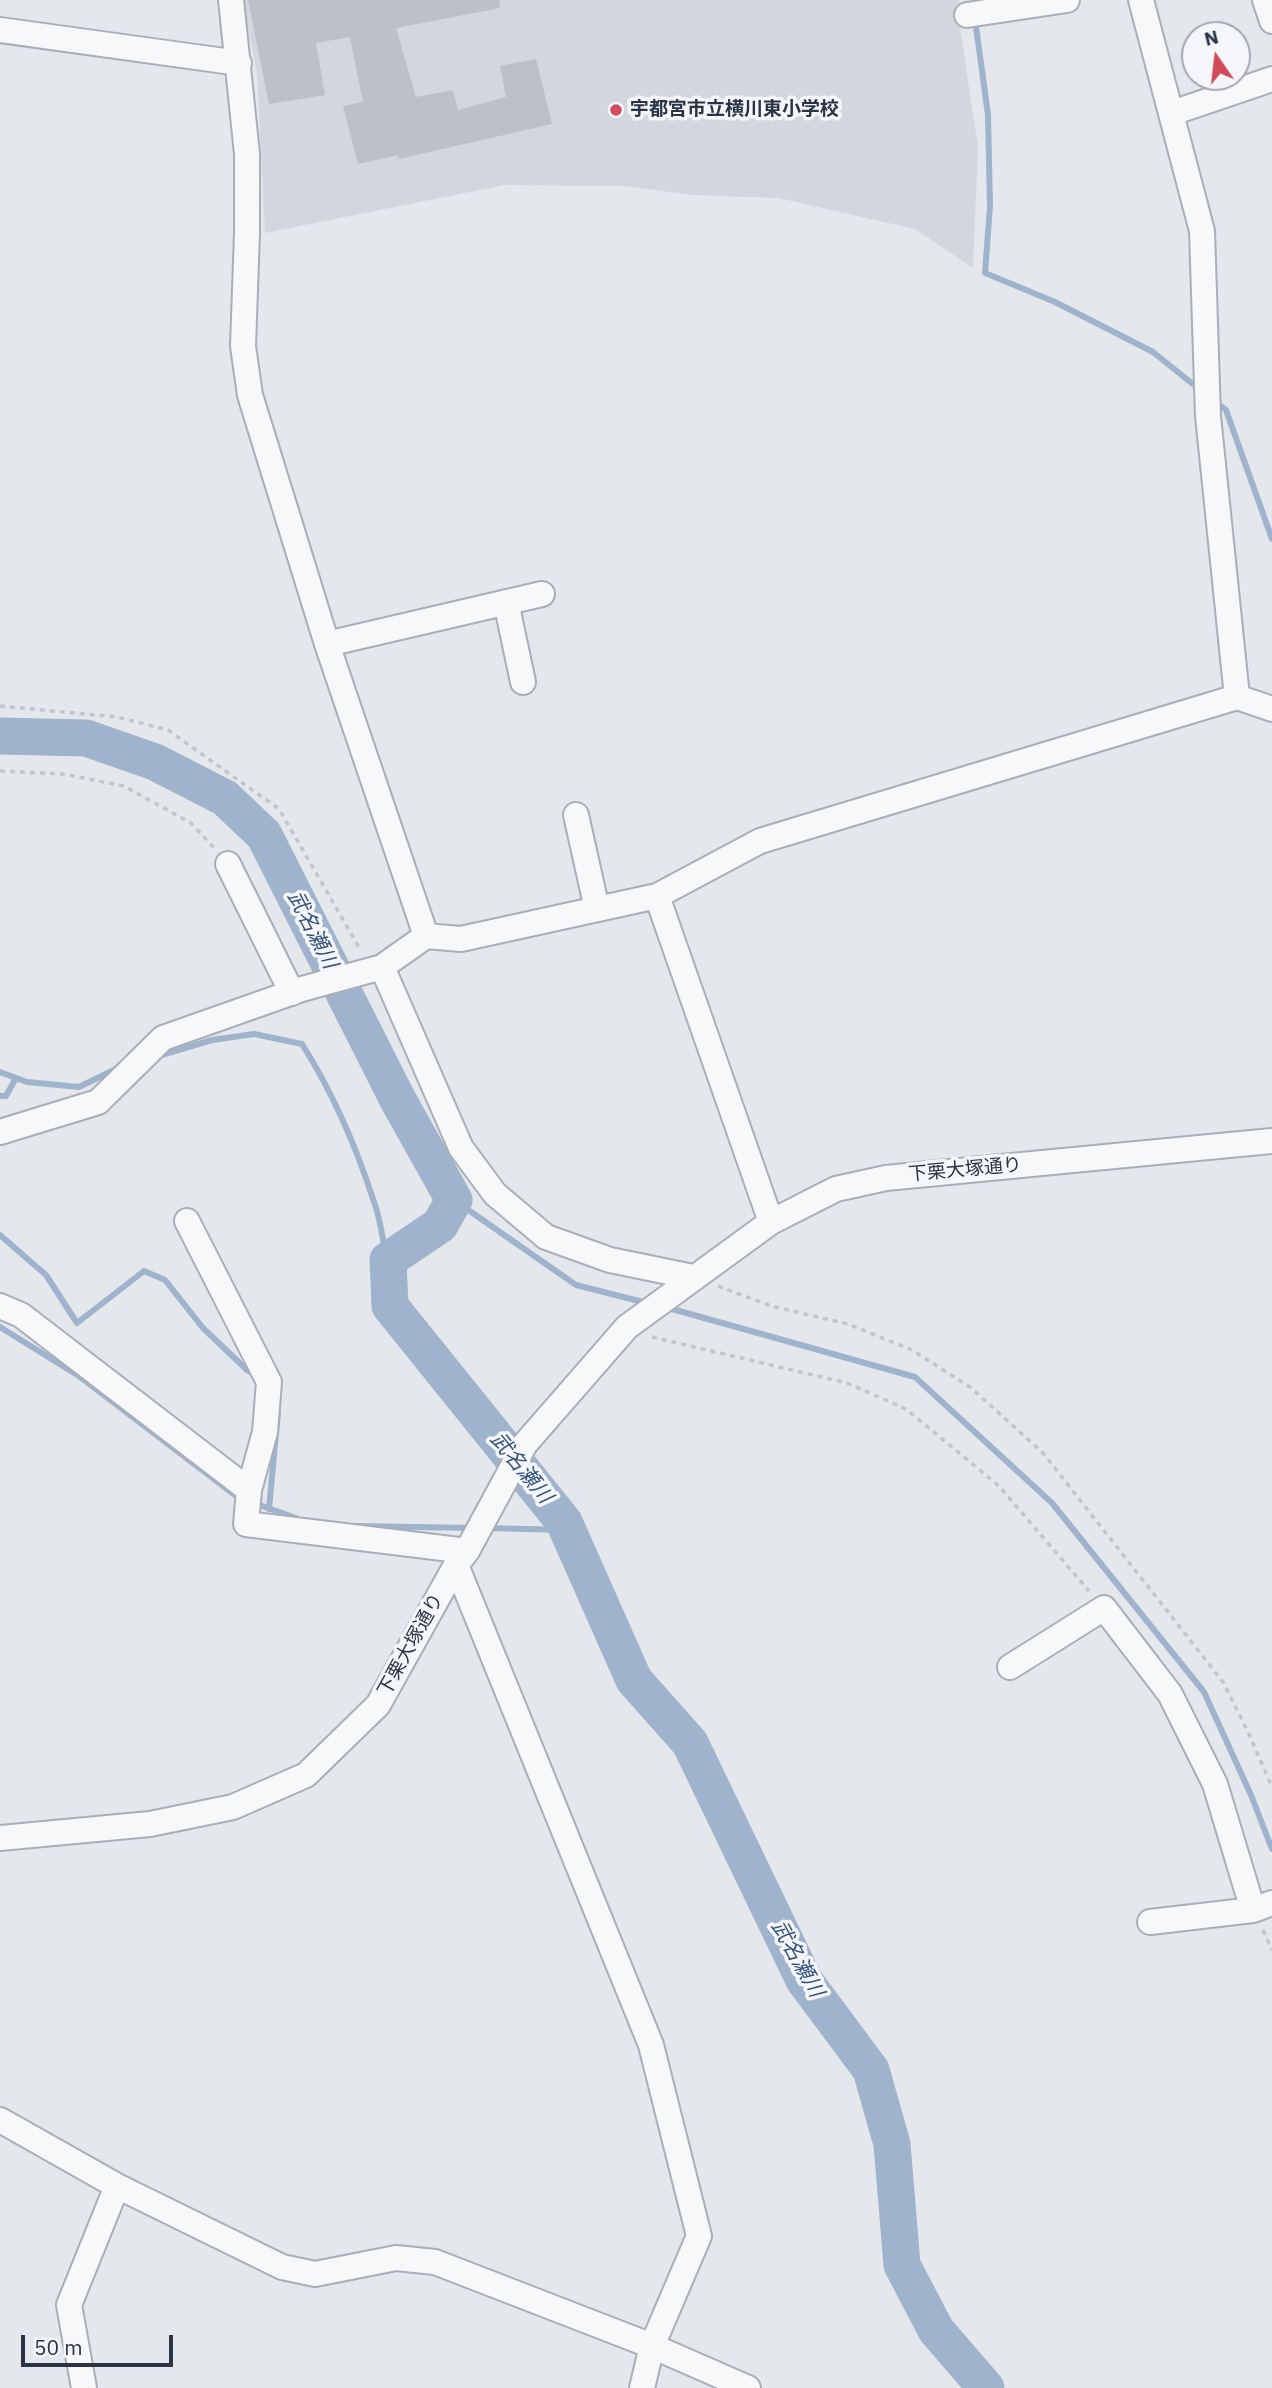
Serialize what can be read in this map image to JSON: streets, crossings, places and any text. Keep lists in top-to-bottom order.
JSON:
{
  "streets": {
    "street": ["下栗大塚通り"]
  },
  "water": ["武名瀬川"],
  "places": ["宇都宮市立横川東小学校"],
  "scale_bar": "50 m",
  "north": "top"
}
